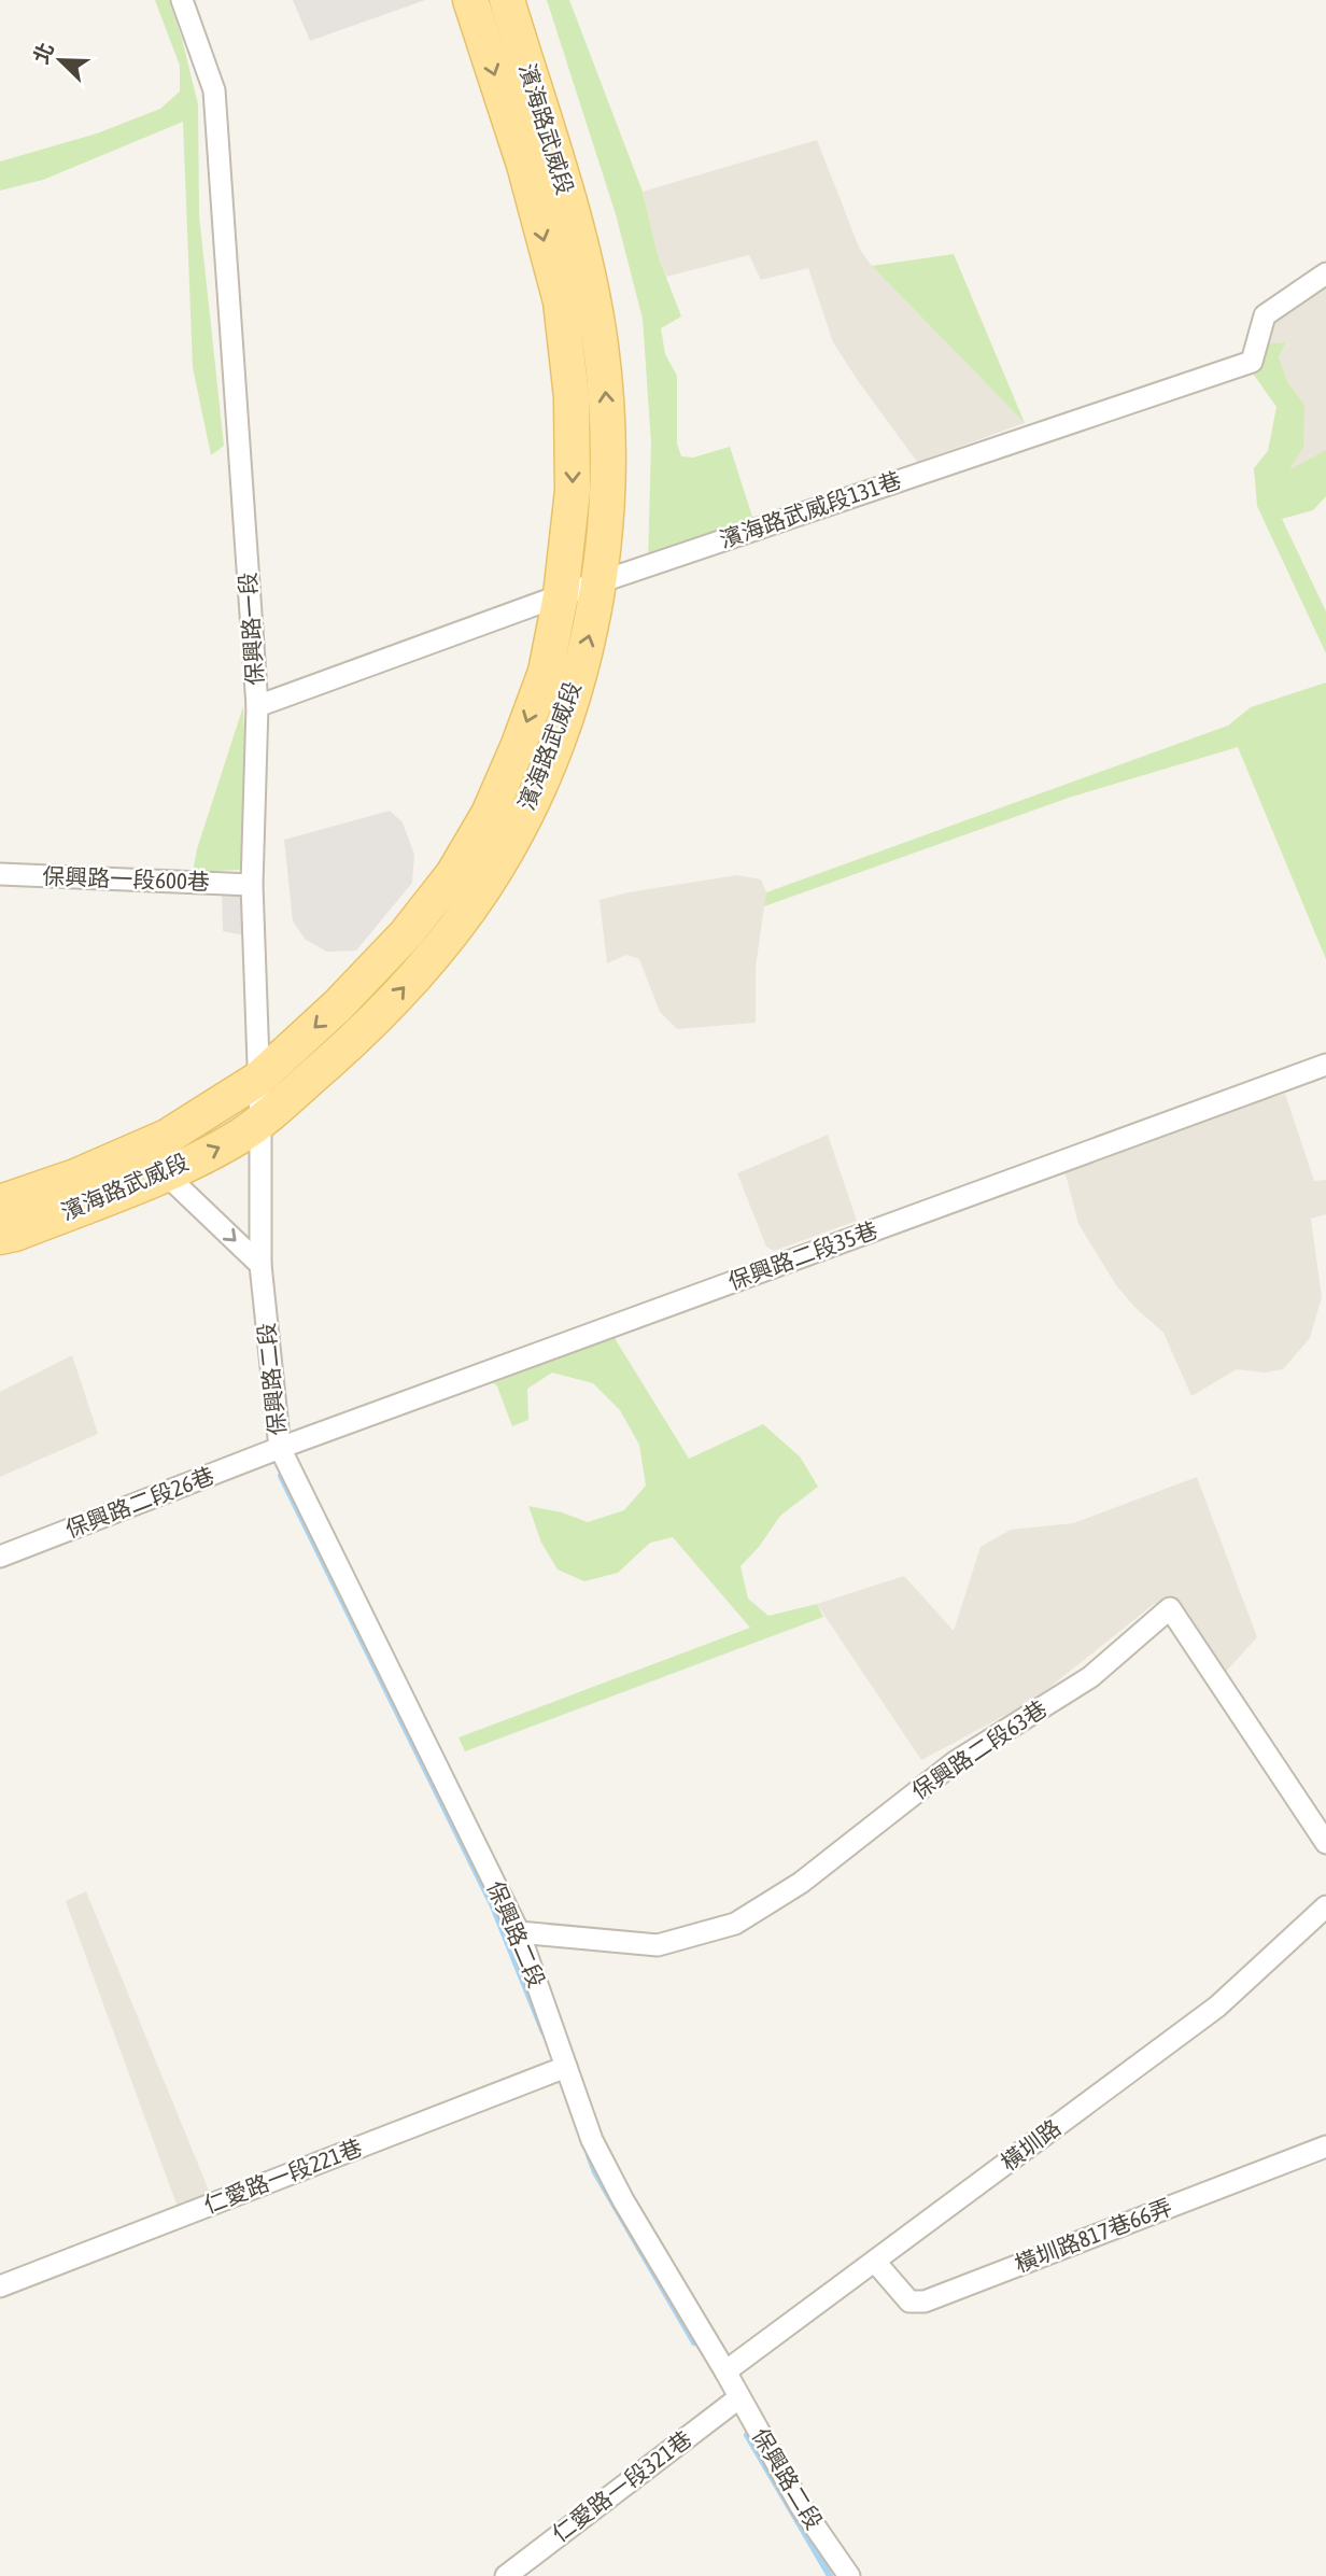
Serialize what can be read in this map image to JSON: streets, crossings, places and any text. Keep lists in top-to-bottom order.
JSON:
{
  "streets": {
    "main road": ["濱海路武威段"],
    "street": [
      "濱海路武威段131巷",
      "保興路一段",
      "保興路一段600巷",
      "保興路二段35巷",
      "保興路二段",
      "保興路二段26巷",
      "保興路二段63巷",
      "橫圳路",
      "仁愛路一段221巷",
      "橫圳路817巷66弄",
      "仁愛路一段321巷"
    ]
  },
  "crossings": [
    ["濱海路武威段", "濱海路武威段131巷"],
    ["濱海路武威段", "保興路一段"],
    ["濱海路武威段131巷", "保興路一段"],
    ["保興路一段", "保興路一段600巷"],
    ["保興路一段", "保興路二段"],
    ["保興路二段35巷", "保興路二段"],
    ["保興路二段35巷", "保興路二段26巷"],
    ["保興路二段", "保興路二段26巷"],
    ["保興路二段", "保興路二段63巷"],
    ["保興路二段", "橫圳路"],
    ["保興路二段", "仁愛路一段221巷"],
    ["保興路二段", "仁愛路一段321巷"],
    ["橫圳路", "橫圳路817巷66弄"]
  ],
  "north": "top left"
}
